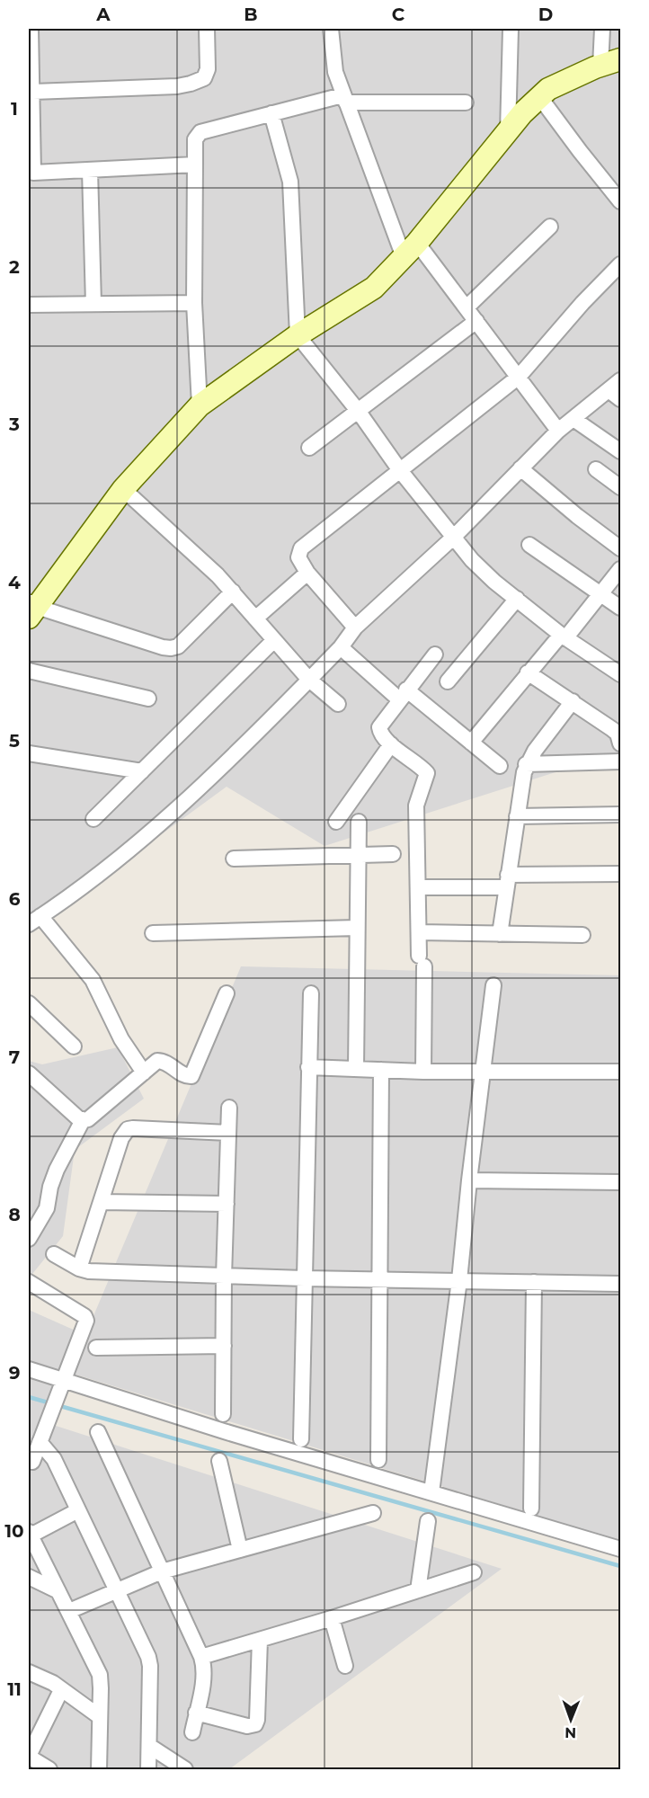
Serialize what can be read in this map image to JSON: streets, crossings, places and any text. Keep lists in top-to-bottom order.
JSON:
{
  "north": "bottom",
  "grid": {
    "columns": [
      "A",
      "B",
      "C",
      "D"
    ],
    "rows": [
      "1",
      "2",
      "3",
      "4",
      "5",
      "6",
      "7",
      "8",
      "9",
      "10",
      "11"
    ]
  }
}
